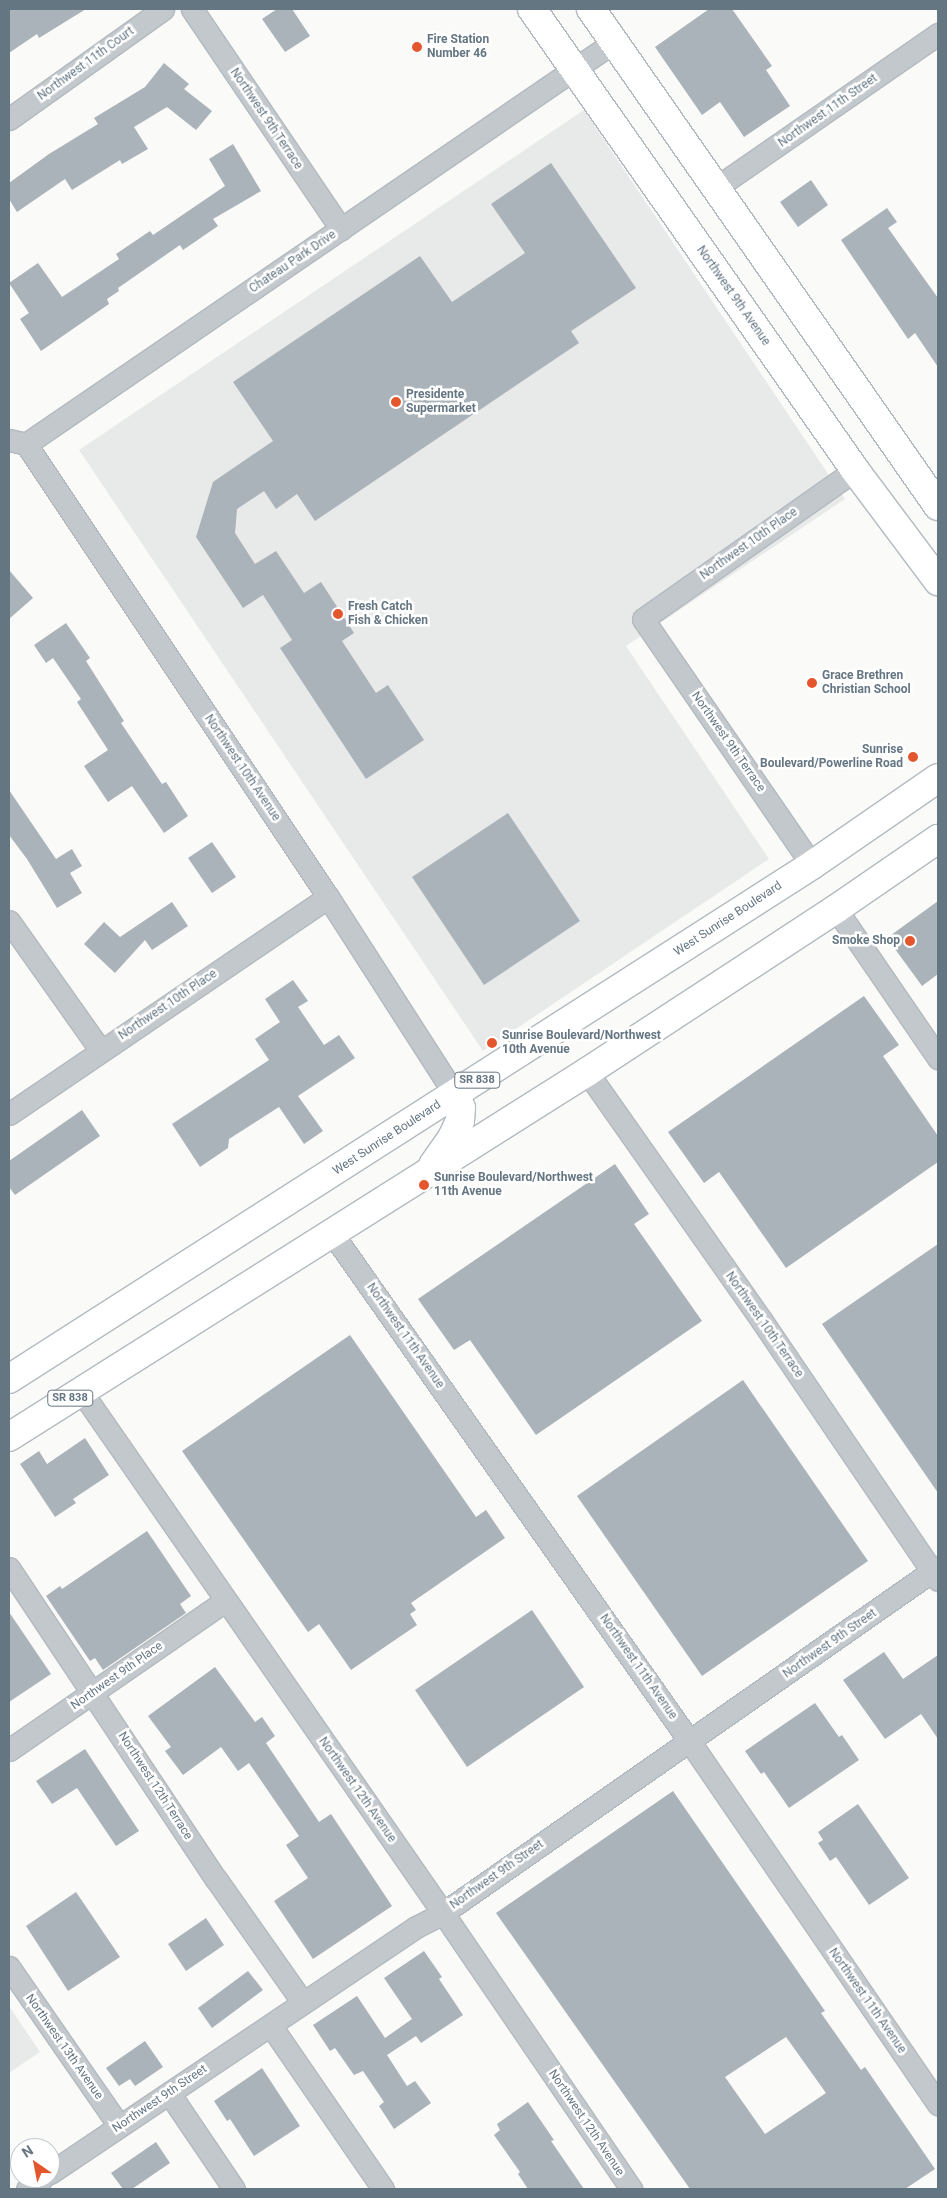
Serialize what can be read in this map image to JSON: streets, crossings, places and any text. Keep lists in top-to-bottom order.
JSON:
{
  "streets": {
    "main road": ["Northwest 9th Avenue", "West Sunrise Boulevard", "SR 838"],
    "street": [
      "Northwest 11th Court",
      "Northwest 11th Street",
      "Northwest 9th Terrace",
      "Chateau Park Drive",
      "Northwest 10th Place",
      "Northwest 10th Avenue",
      "Northwest 10th Terrace",
      "Northwest 11th Avenue",
      "Northwest 9th Street",
      "Northwest 9th Place",
      "Northwest 12th Terrace",
      "Northwest 12th Avenue",
      "Northwest 13th Avenue"
    ]
  },
  "crossings": [
    ["Northwest 9th Terrace", "Chateau Park Drive"],
    ["Northwest 9th Terrace", "Northwest 10th Place"],
    ["Northwest 9th Terrace", "West Sunrise Boulevard"],
    ["Chateau Park Drive", "Northwest 9th Avenue"],
    ["Chateau Park Drive", "Northwest 10th Avenue"],
    ["Northwest 9th Avenue", "Northwest 10th Place"],
    ["Northwest 10th Place", "Northwest 10th Avenue"],
    ["Northwest 10th Avenue", "West Sunrise Boulevard"],
    ["SR 838", "Northwest 10th Terrace"],
    ["SR 838", "Northwest 11th Avenue"],
    ["SR 838", "Northwest 12th Avenue"],
    ["Northwest 10th Terrace", "Northwest 9th Street"],
    ["Northwest 11th Avenue", "Northwest 9th Street"],
    ["Northwest 9th Street", "Northwest 12th Terrace"],
    ["Northwest 9th Street", "Northwest 12th Avenue"],
    ["Northwest 9th Street", "Northwest 13th Avenue"],
    ["Northwest 9th Place", "Northwest 12th Terrace"],
    ["Northwest 9th Place", "Northwest 12th Avenue"]
  ],
  "places": [
    "Fire Station Number 46",
    "Presidente Supermarket",
    "Fresh Catch Fish & Chicken",
    "Grace Brethren Christian School",
    "Sunrise Boulevard/Powerline Road",
    "Smoke Shop",
    "Sunrise Boulevard/Northwest 10th Avenue",
    "Sunrise Boulevard/Northwest 11th Avenue"
  ],
  "north": "top left"
}
